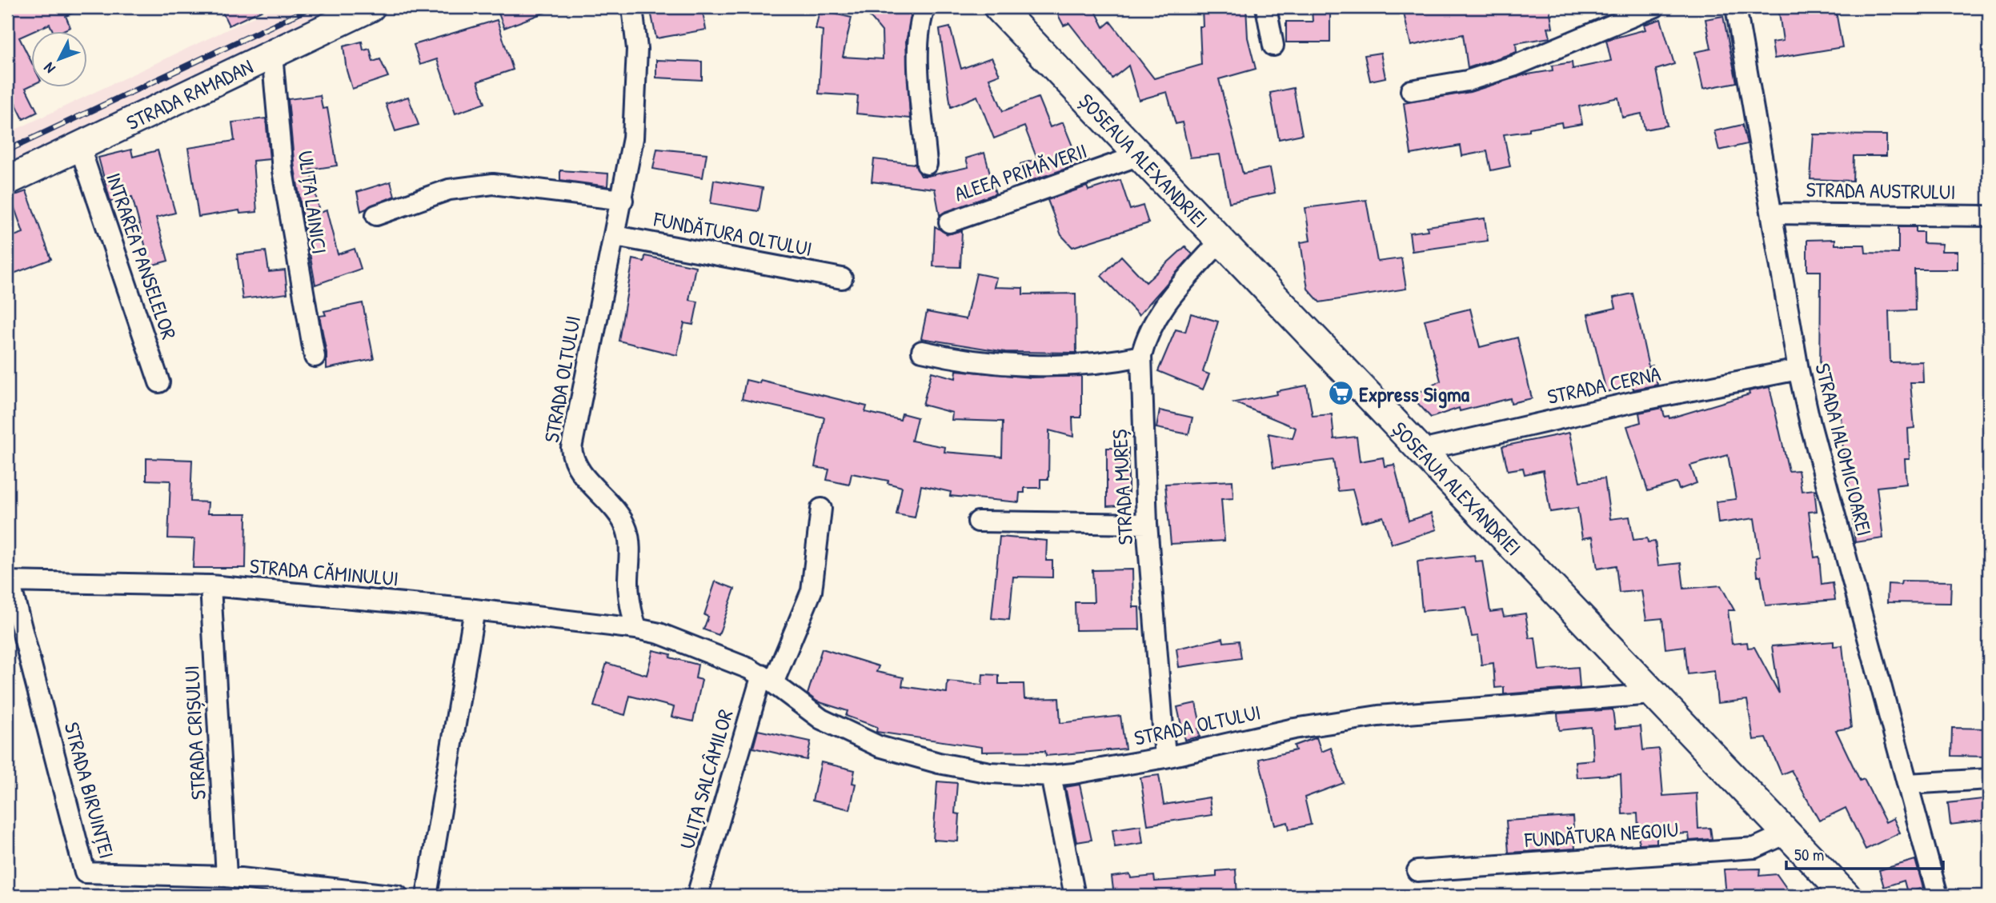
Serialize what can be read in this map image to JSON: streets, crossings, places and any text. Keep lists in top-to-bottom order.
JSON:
{
  "streets": {
    "main road": ["STRADA RAMADAN", "ȘOSEAUA ALEXANDRIEI"],
    "street": [
      "ALEEA PRIMĂVERII",
      "STRADA AUSTRULUI",
      "ULIȚA LAINICI",
      "FUNDĂTURA OLTULUI",
      "INTRAREA PANSELELOR",
      "STRADA OLTULUI",
      "STRADA CERNA",
      "STRADA IALOMICIOAREI",
      "STRADA MUREȘ",
      "STRADA CĂMINULUI",
      "STRADA CRIȘULUI",
      "ULIȚA SALCÂMILOR",
      "STRADA BIRUINȚEI",
      "FUNDĂTURA NEGOIU"
    ]
  },
  "crossings": [
    ["STRADA RAMADAN", "ULIȚA LAINICI"],
    ["STRADA RAMADAN", "INTRAREA PANSELELOR"],
    ["ȘOSEAUA ALEXANDRIEI", "ALEEA PRIMĂVERII"],
    ["ȘOSEAUA ALEXANDRIEI", "STRADA OLTULUI"],
    ["ȘOSEAUA ALEXANDRIEI", "STRADA CERNA"],
    ["ȘOSEAUA ALEXANDRIEI", "STRADA MUREȘ"],
    ["ȘOSEAUA ALEXANDRIEI", "FUNDĂTURA NEGOIU"],
    ["STRADA AUSTRULUI", "STRADA IALOMICIOAREI"],
    ["FUNDĂTURA OLTULUI", "STRADA OLTULUI"],
    ["STRADA OLTULUI", "STRADA MUREȘ"],
    ["STRADA OLTULUI", "STRADA CĂMINULUI"],
    ["STRADA OLTULUI", "ULIȚA SALCÂMILOR"],
    ["STRADA CERNA", "STRADA IALOMICIOAREI"],
    ["STRADA CĂMINULUI", "STRADA CRIȘULUI"],
    ["STRADA CĂMINULUI", "STRADA BIRUINȚEI"],
    ["STRADA CRIȘULUI", "STRADA BIRUINȚEI"]
  ],
  "places": {
    "supermarket": ["Express Sigma"]
  },
  "scale_bar": "50 m",
  "north": "bottom left"
}
